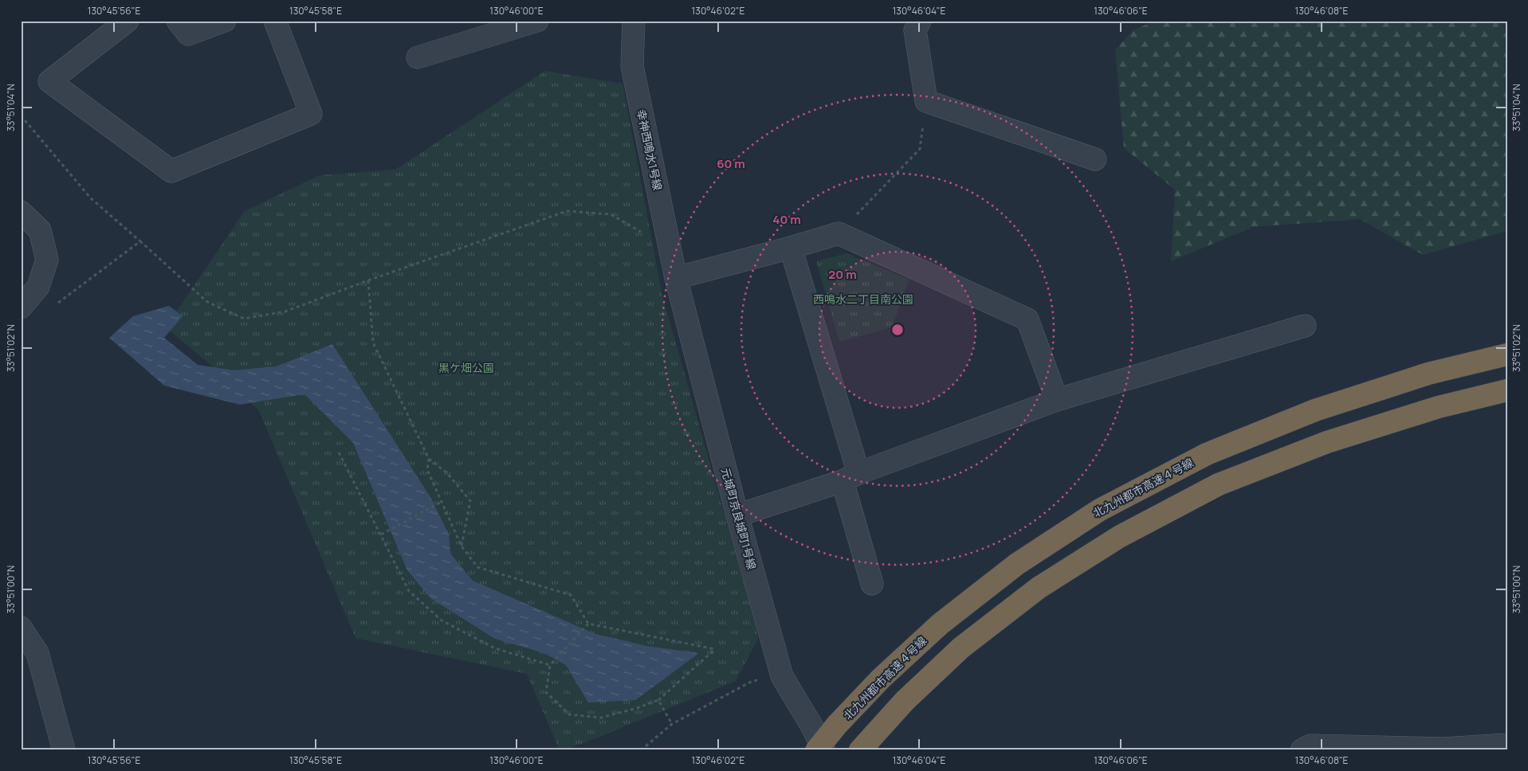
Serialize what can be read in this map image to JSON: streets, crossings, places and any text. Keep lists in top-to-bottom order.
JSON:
{
  "streets": {
    "highway": ["北九州都市高速４号線"],
    "street": ["幸神西鳴水1号線", "元城町京良城町1号線"]
  },
  "crossings": [
    ["幸神西鳴水1号線", "元城町京良城町1号線"]
  ],
  "parks": ["西鳴水二丁目南公園", "黒ケ畑公園"],
  "coordinates": [
    "130°45'56\"E",
    "130°45'58\"E",
    "130°46'00\"E",
    "130°46'02\"E",
    "130°46'04\"E",
    "130°46'06\"E",
    "130°46'08\"E",
    "33°51'04\"N",
    "33°51'02\"N",
    "33°51'00\"N"
  ],
  "rings": ["60 m", "40 m", "20 m"]
}
